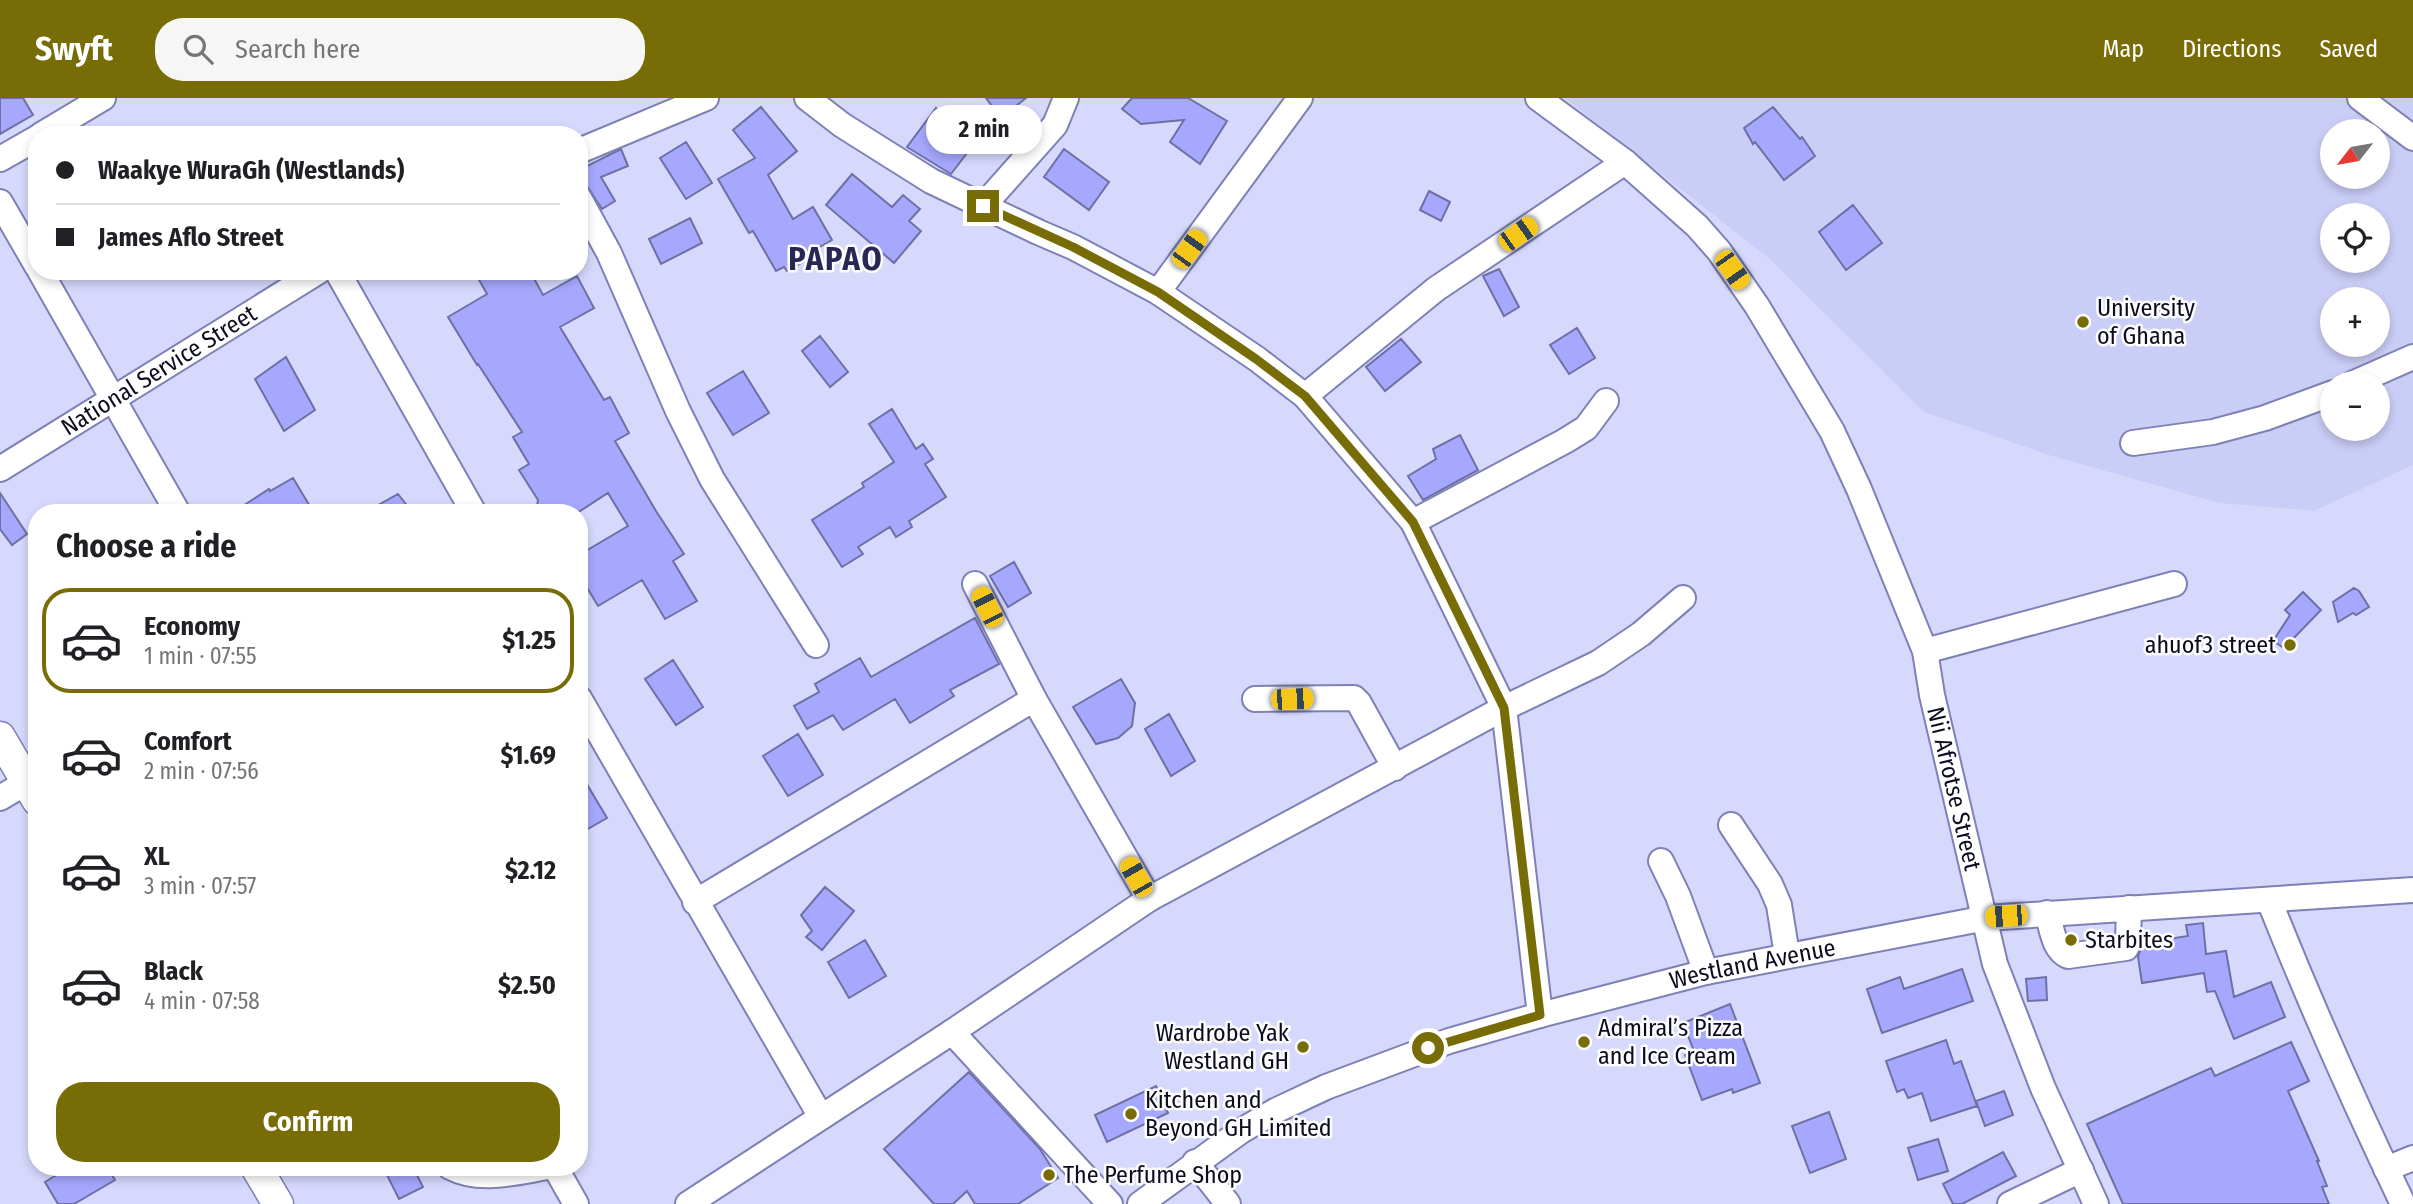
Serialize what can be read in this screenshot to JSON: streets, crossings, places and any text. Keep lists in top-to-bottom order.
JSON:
{
  "streets": {
    "street": ["National Service Street", "Nii Afrotse Street", "Westland Avenue"]
  },
  "crossings": [
    ["Nii Afrotse Street", "Westland Avenue"]
  ],
  "districts": ["PAPAO"],
  "places": [
    "University of Ghana",
    "ahuof3 street",
    "Starbites",
    "Admiral’s Pizza and Ice Cream",
    "Wardrobe Yak Westland GH",
    "Kitchen and Beyond GH Limited",
    "The Perfume Shop"
  ],
  "north": "bottom left",
  "page": {
    "header": "Swyft",
    "search": "Search here",
    "nav": ["Map", "Directions", "Saved"],
    "bubble": "2 min",
    "map_buttons": ["+", "−"],
    "banner": ["Waakye WuraGh (Westlands)", "James Aflo Street"],
    "heading": "Choose a ride",
    "list": [
      {
        "name": "Economy",
        "note": "1 min · 07:55",
        "value": "$1.25"
      },
      {
        "name": "Comfort",
        "note": "2 min · 07:56",
        "value": "$1.69"
      },
      {
        "name": "XL",
        "note": "3 min · 07:57",
        "value": "$2.12"
      },
      {
        "name": "Black",
        "note": "4 min · 07:58",
        "value": "$2.50"
      }
    ],
    "buttons": "Confirm"
  }
}
